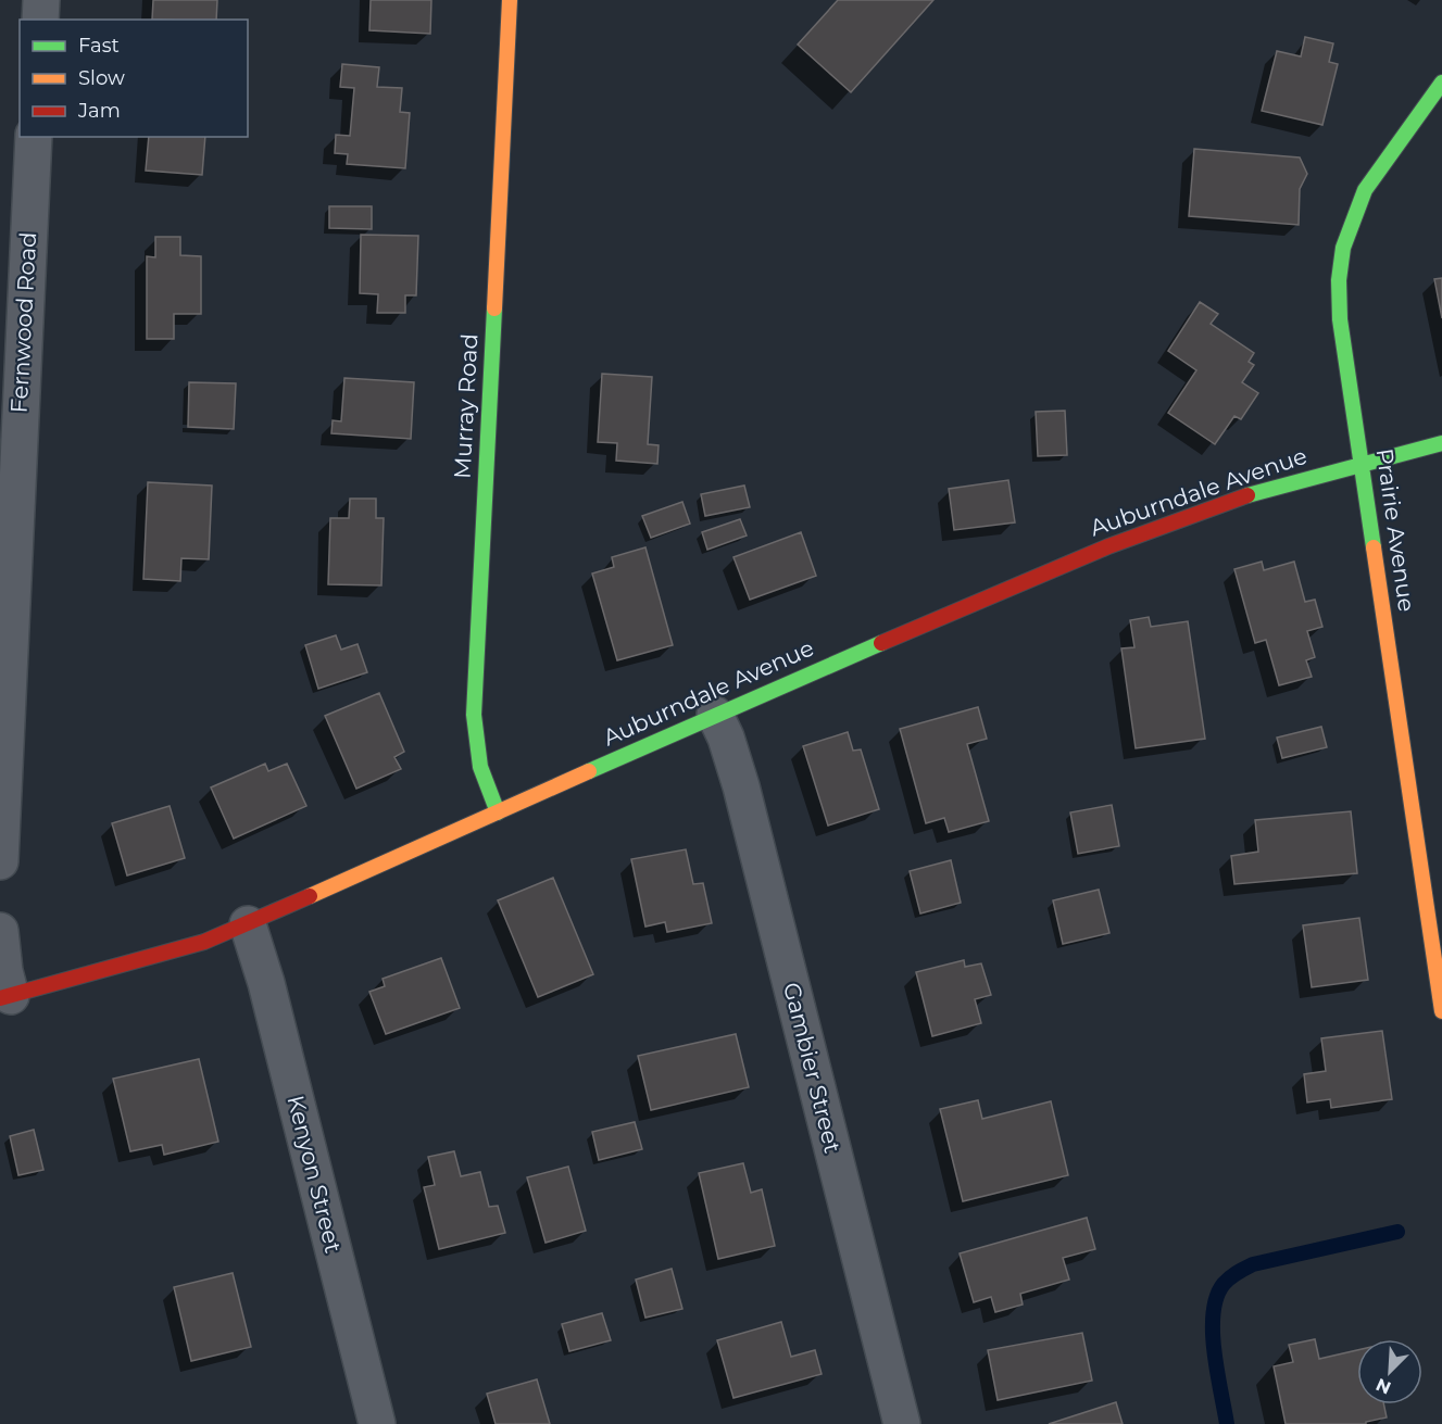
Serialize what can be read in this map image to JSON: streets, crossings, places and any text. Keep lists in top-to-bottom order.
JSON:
{
  "streets": {
    "street": [
      "Fernwood Road",
      "Murray Road",
      "Auburndale Avenue",
      "Prairie Avenue",
      "Gambier Street",
      "Kenyon Street"
    ]
  },
  "crossings": [
    ["Murray Road", "Auburndale Avenue"],
    ["Auburndale Avenue", "Prairie Avenue"],
    ["Auburndale Avenue", "Gambier Street"],
    ["Auburndale Avenue", "Kenyon Street"]
  ],
  "legend": ["Fast", "Slow", "Jam"],
  "north": "bottom left"
}
